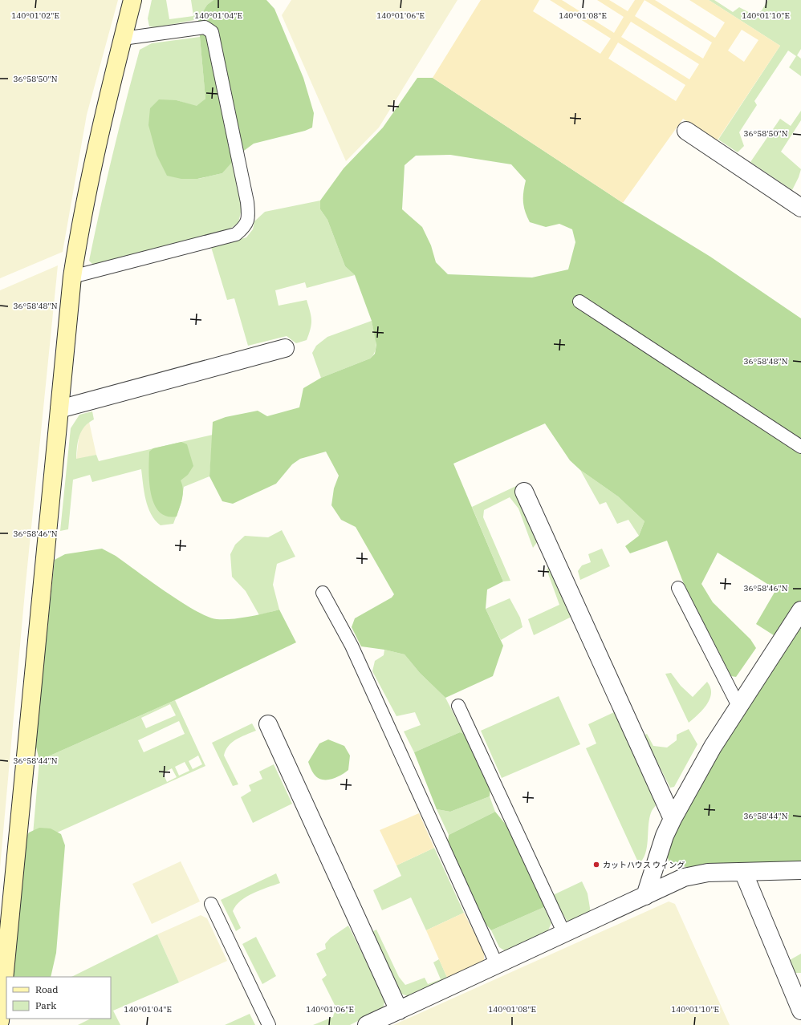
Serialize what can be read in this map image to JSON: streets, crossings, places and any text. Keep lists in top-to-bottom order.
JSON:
{
  "places": ["カットハウス ウィング"],
  "legend": ["Road", "Park"],
  "coordinates": [
    "140°01'02\"E",
    "140°01'04\"E",
    "140°01'06\"E",
    "140°01'08\"E",
    "140°01'10\"E",
    "36°58'50\"N",
    "36°58'48\"N",
    "36°58'46\"N",
    "36°58'44\"N"
  ]
}
